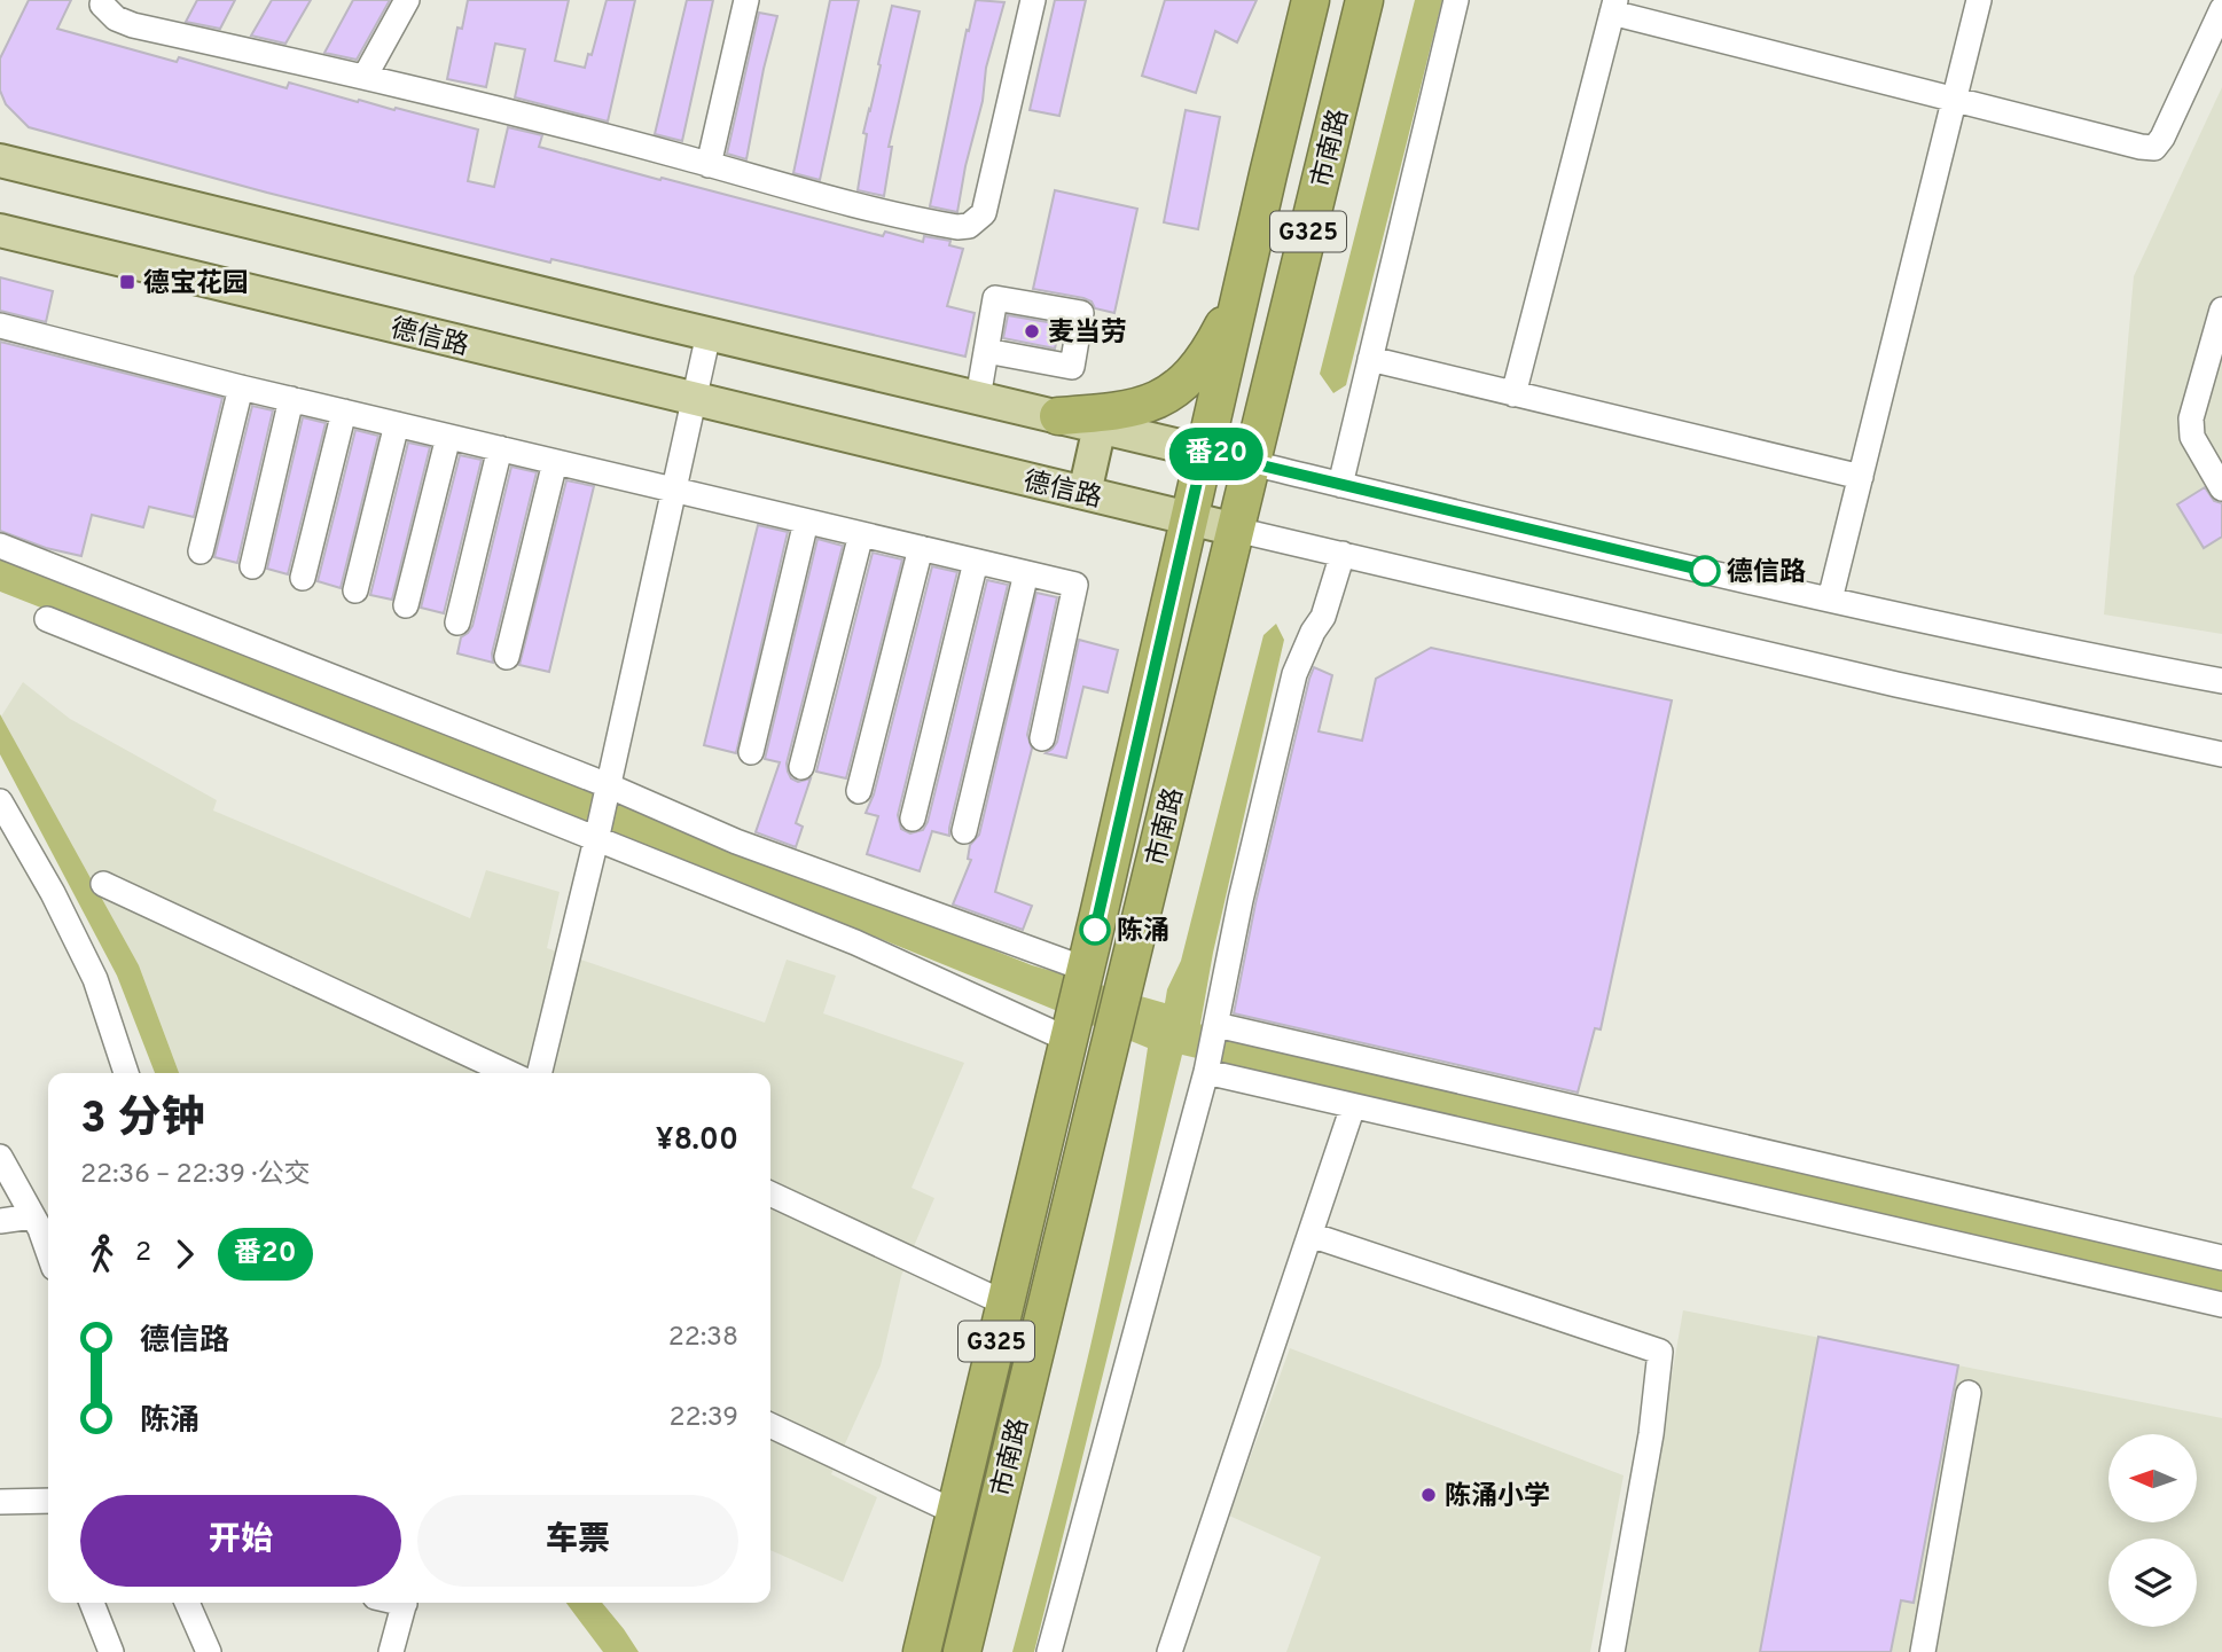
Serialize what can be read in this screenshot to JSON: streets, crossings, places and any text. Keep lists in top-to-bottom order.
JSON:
{
  "streets": {
    "highway": ["市南路", "G325"],
    "main road": ["德信路"]
  },
  "crossings": [
    ["市南路", "德信路"]
  ],
  "places": {
    "transit": ["德宝花园"],
    "other": [
      "麦当劳",
      "德信路",
      "陈涌",
      "陈涌小学"
    ]
  },
  "lines": ["bus line 番20"],
  "north": "left",
  "page": {
    "on_map": "番20",
    "heading": ["3 分钟", "22:36 – 22:39 · 公交", "¥8.00"],
    "legs": ["2", "番20"],
    "list": [
      {
        "name": "德信路",
        "value": "22:38"
      },
      {
        "name": "陈涌",
        "value": "22:39"
      }
    ],
    "buttons": ["开始", "车票"]
  }
}
